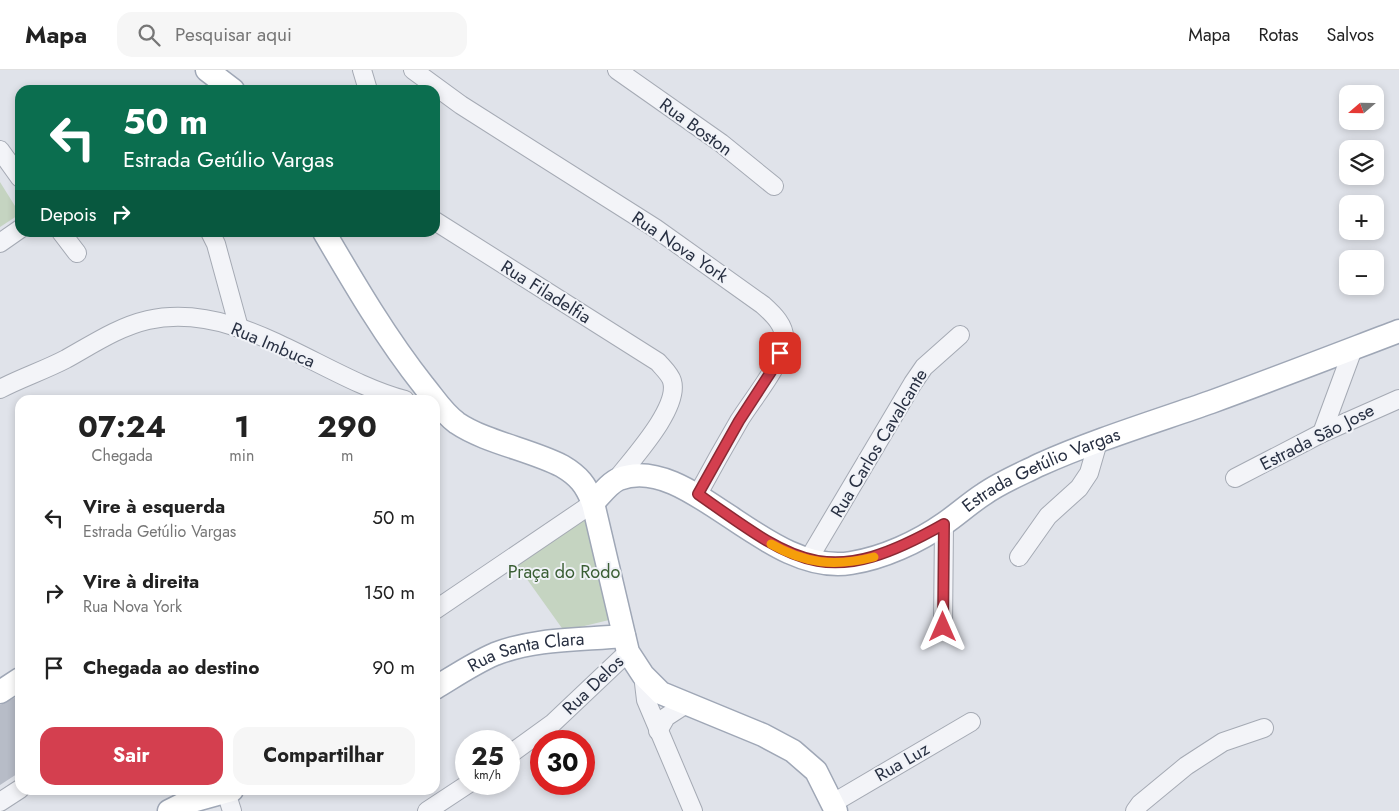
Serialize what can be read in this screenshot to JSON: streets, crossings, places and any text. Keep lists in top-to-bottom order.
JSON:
{
  "streets": {
    "main road": ["Estrada Getúlio Vargas", "Rua Santa Clara"],
    "street": [
      "Rua Boston",
      "Rua Nova York",
      "Rua Filadelfia",
      "Rua Imbuca",
      "Estrada Sāo Jose",
      "Rua Carlos Cavalcante",
      "Rua Delos",
      "Rua Luz"
    ]
  },
  "crossings": [
    ["Rua Nova York", "Estrada Getúlio Vargas"],
    ["Rua Filadelfia", "Estrada Getúlio Vargas"],
    ["Rua Carlos Cavalcante", "Estrada Getúlio Vargas"],
    ["Rua Santa Clara", "Rua Delos"]
  ],
  "parks": ["Praça do Rodo"],
  "north": "left",
  "page": {
    "header": "Mapa",
    "search": "Pesquisar aqui",
    "nav": ["Mapa", "Rotas", "Salvos"],
    "map_buttons": ["+", "−"],
    "turn": ["50 m", "Estrada Getúlio Vargas"],
    "then": "Depois",
    "eta": [
      "07:24",
      "Chegada",
      "1",
      "min",
      "290",
      "m"
    ],
    "list": [
      {
        "name": "Vire à esquerda",
        "note": "Estrada Getúlio Vargas",
        "value": "50 m"
      },
      {
        "name": "Vire à direita",
        "note": "Rua Nova York",
        "value": "150 m"
      },
      {
        "name": "Chegada ao destino",
        "value": "90 m"
      }
    ],
    "buttons": ["Sair", "Compartilhar"],
    "speed": "25 km/h",
    "limit": "30"
  }
}
